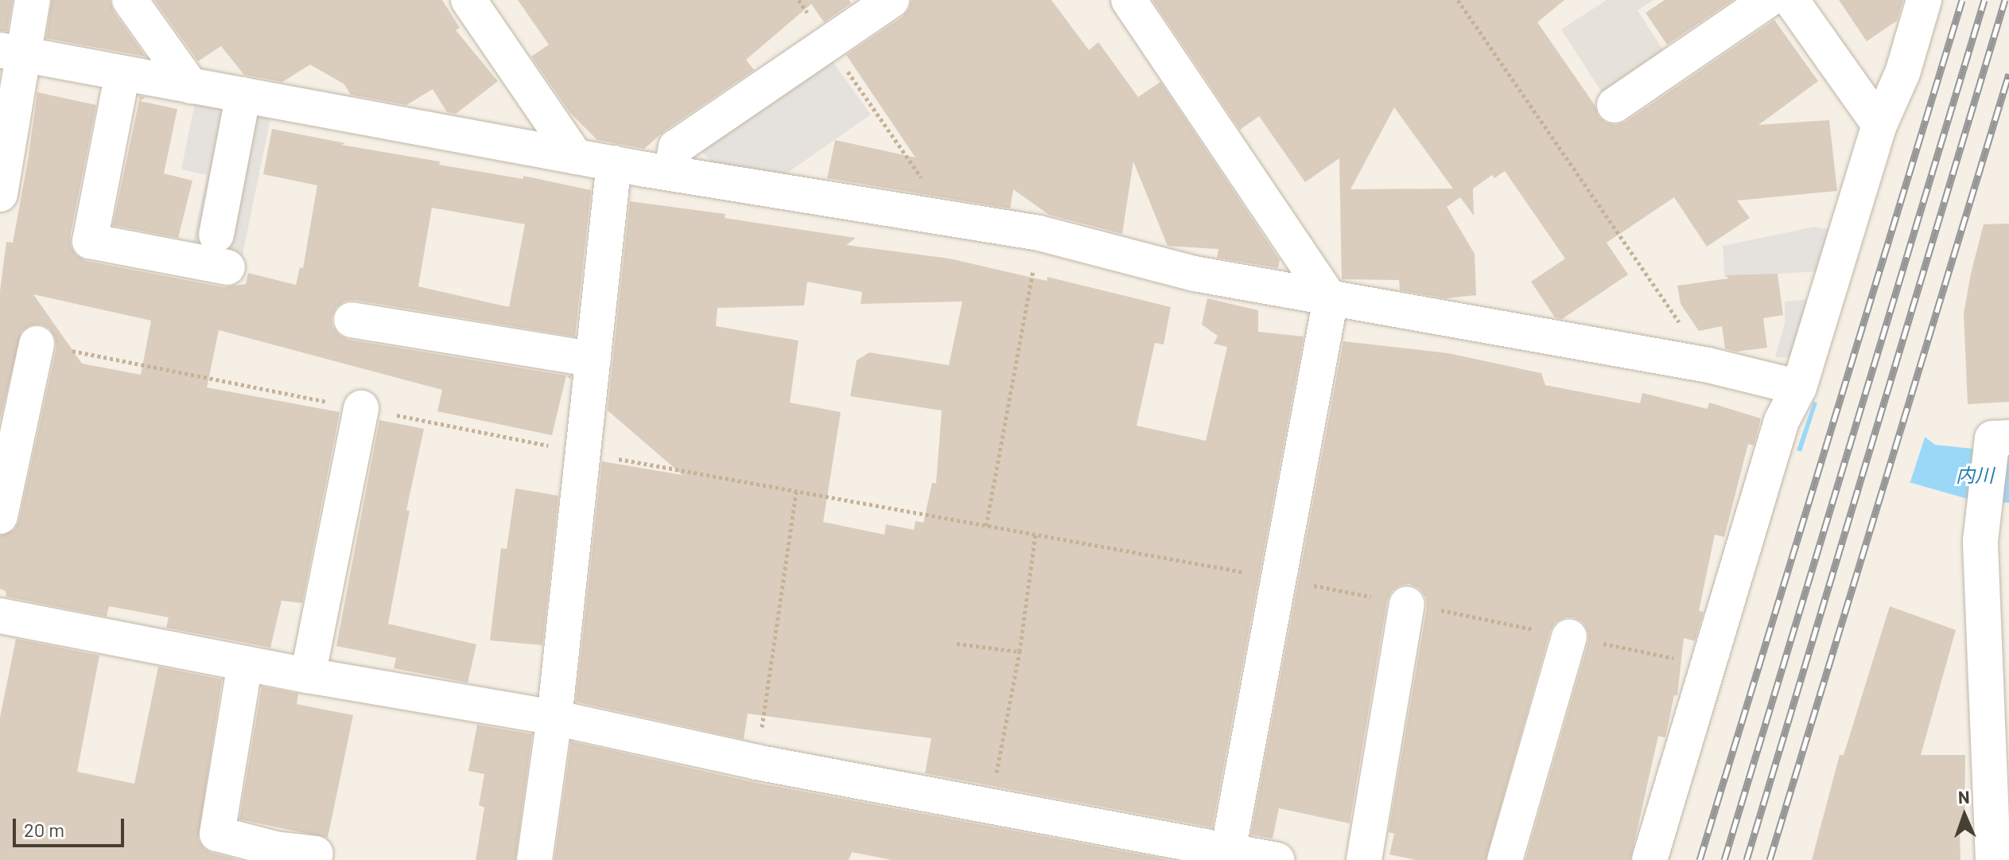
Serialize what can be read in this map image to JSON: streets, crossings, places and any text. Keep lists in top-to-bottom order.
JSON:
{
  "water": ["内川"],
  "scale_bar": "20 m",
  "north": "top"
}
